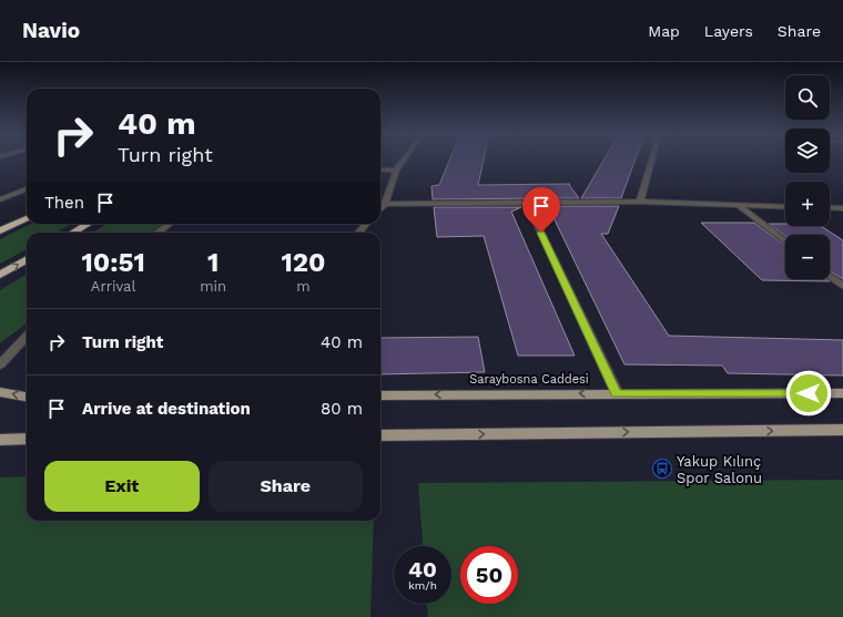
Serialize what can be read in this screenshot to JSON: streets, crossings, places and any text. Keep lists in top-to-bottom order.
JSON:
{
  "streets": {
    "main road": ["Saraybosna Caddesi"]
  },
  "places": {
    "bus stop": ["Yakup Kılınç Spor Salonu"]
  },
  "page": {
    "header": "Navio",
    "nav": ["Map", "Layers", "Share"],
    "map_buttons": ["+", "−"],
    "turn": ["40 m", "Turn right"],
    "then": "Then",
    "eta": [
      "10:51",
      "Arrival",
      "1",
      "min",
      "120",
      "m"
    ],
    "list": [
      {
        "name": "Turn right",
        "value": "40 m"
      },
      {
        "name": "Arrive at destination",
        "value": "80 m"
      }
    ],
    "buttons": ["Exit", "Share"],
    "speed": "40 km/h",
    "limit": "50"
  }
}
